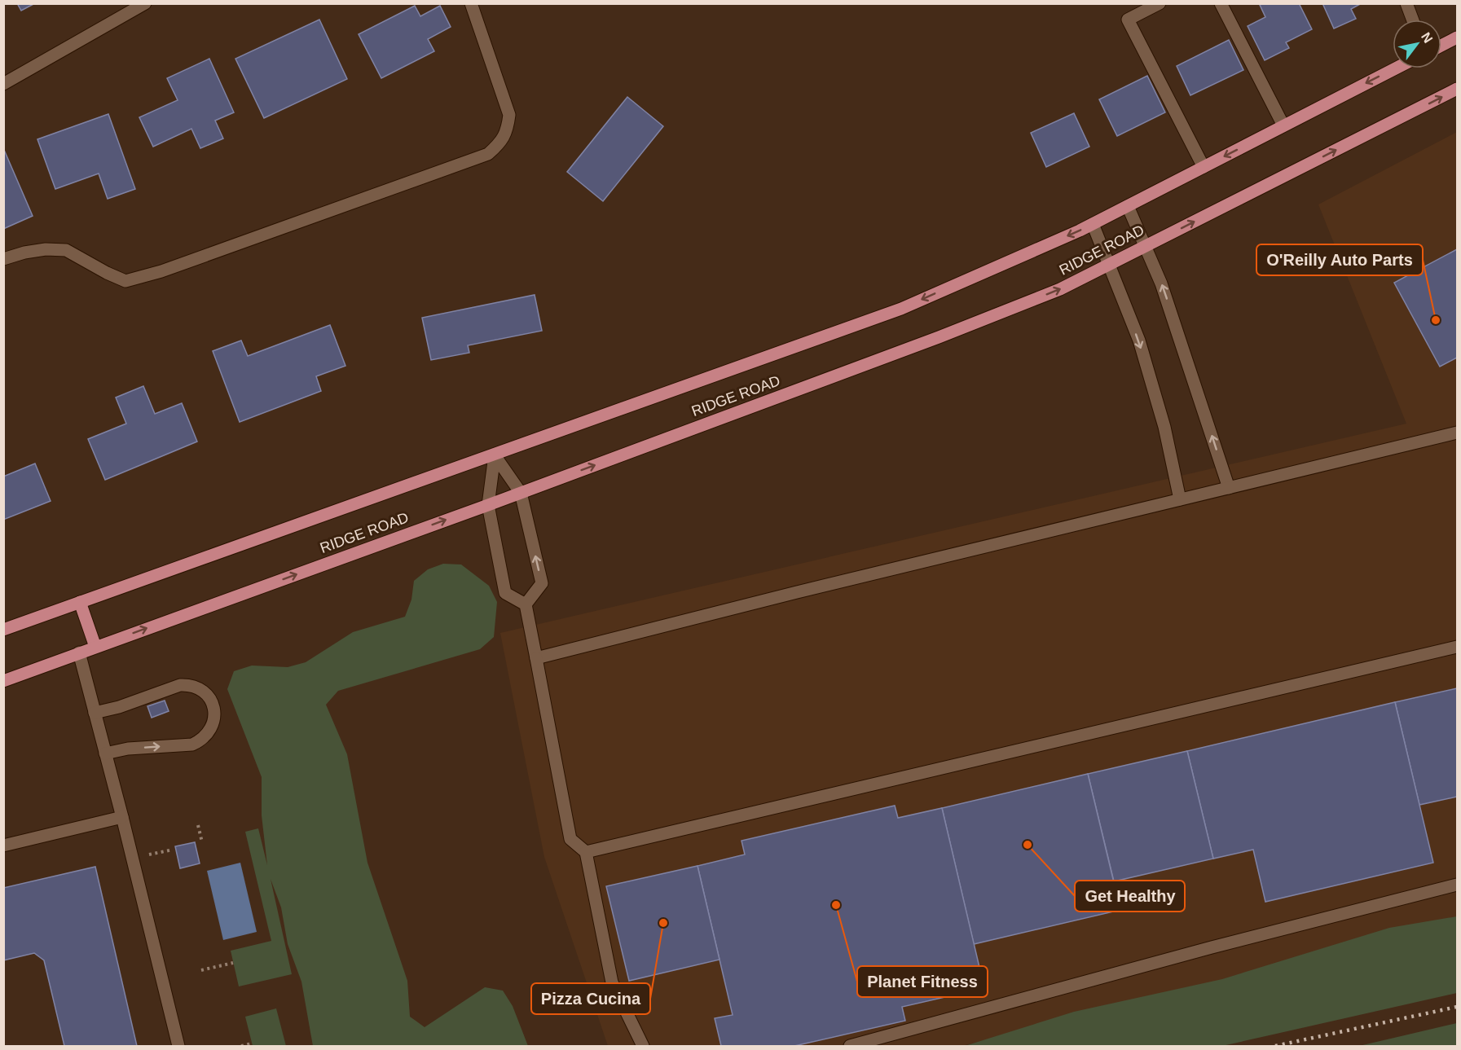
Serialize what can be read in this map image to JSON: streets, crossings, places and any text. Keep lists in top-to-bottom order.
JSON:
{
  "streets": {
    "main road": ["RIDGE ROAD"]
  },
  "places": [
    "O'Reilly Auto Parts",
    "Get Healthy",
    "Planet Fitness",
    "Pizza Cucina"
  ],
  "north": "top right"
}
